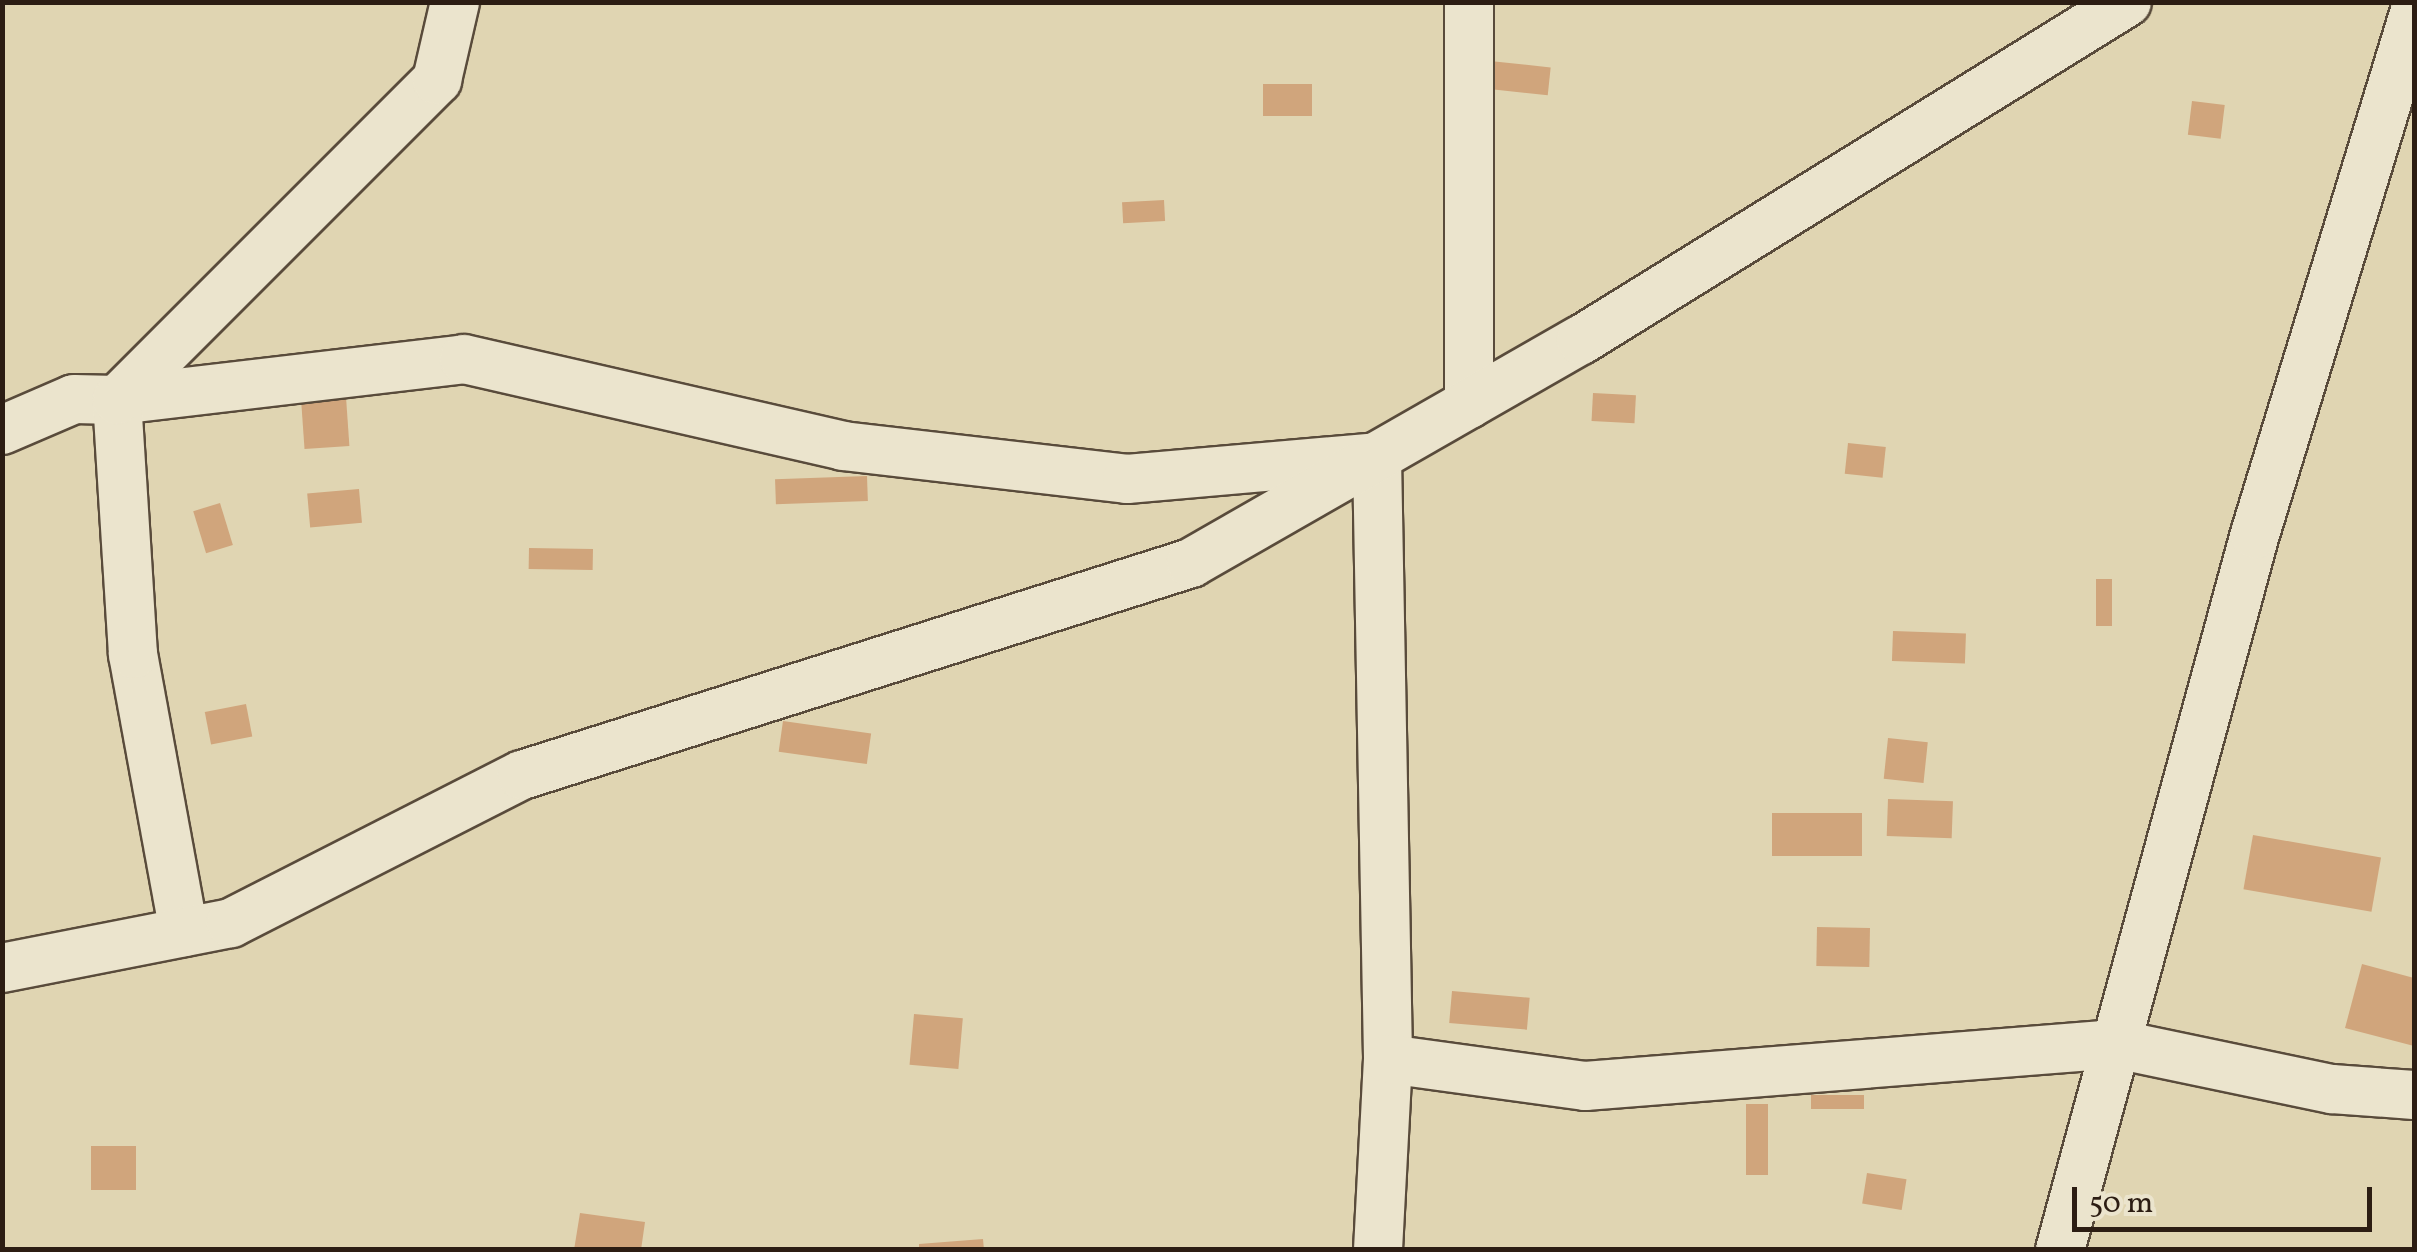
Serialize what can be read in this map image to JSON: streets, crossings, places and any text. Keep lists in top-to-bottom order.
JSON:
{
  "scale_bar": "50 m"
}
